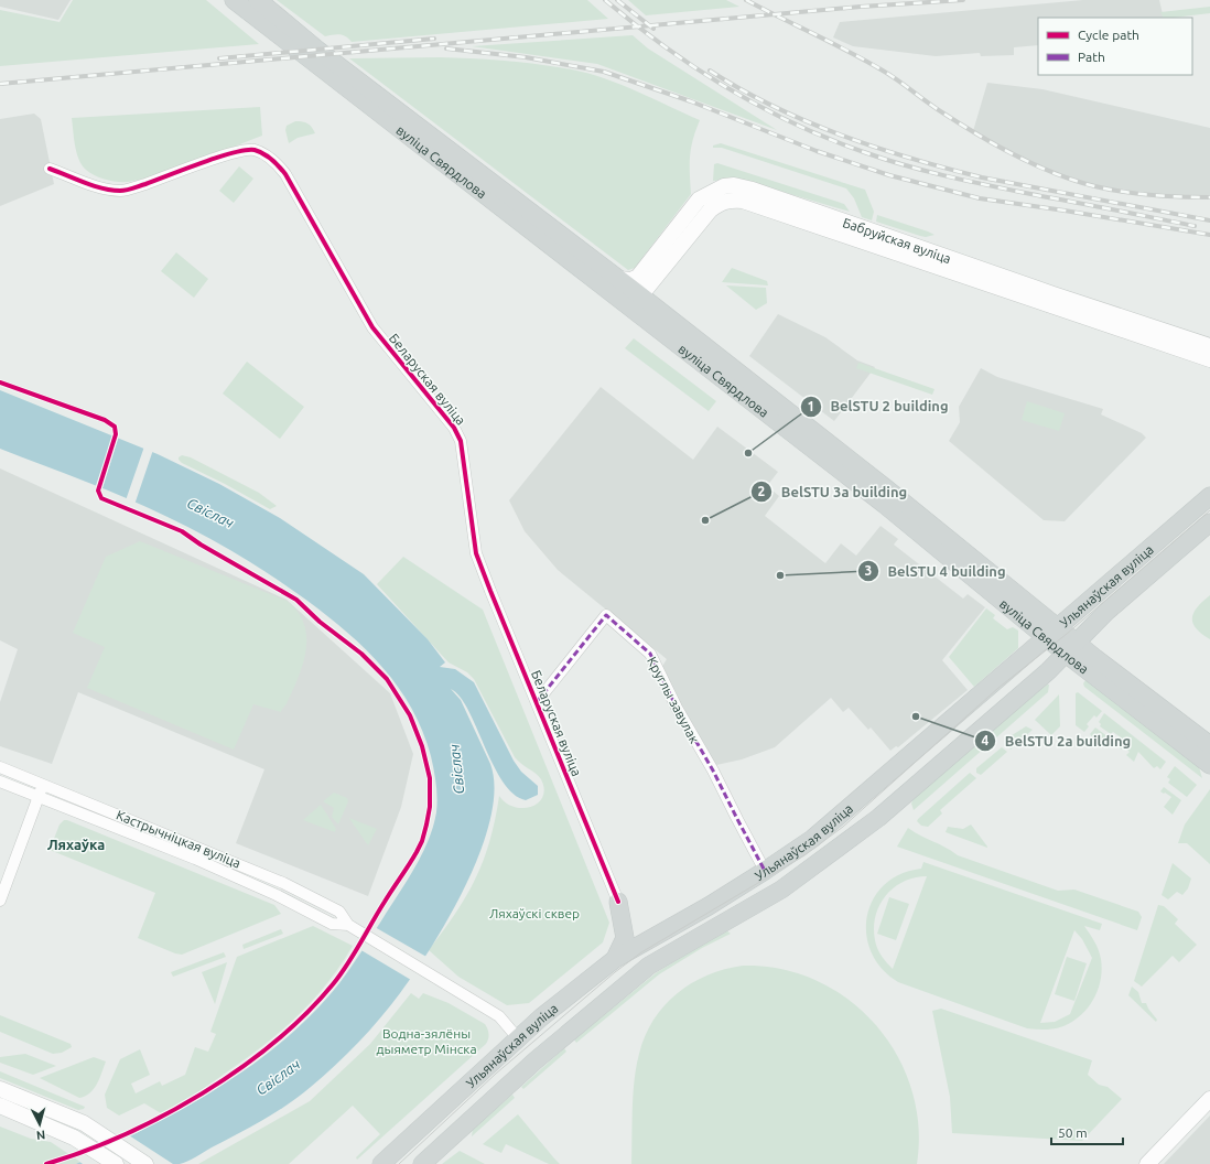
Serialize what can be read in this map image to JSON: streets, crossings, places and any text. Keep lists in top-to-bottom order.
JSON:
{
  "streets": {
    "main road": ["вуліца Свярдлова", "Бабруйская вуліца", "Ульянаўская вуліца"],
    "street": ["Беларуская вуліца", "Круглы завулак", "Кастрычніцкая вуліца"]
  },
  "crossings": [
    ["вуліца Свярдлова", "Бабруйская вуліца"],
    ["вуліца Свярдлова", "Ульянаўская вуліца"],
    ["Беларуская вуліца", "Круглы завулак"],
    ["Ульянаўская вуліца", "Круглы завулак"],
    ["Ульянаўская вуліца", "Кастрычніцкая вуліца"]
  ],
  "districts": ["Ляхаўка"],
  "water": ["Свіслач"],
  "parks": ["Ляхаўскі сквер", "Водна-зялёны дыяметр Мінска"],
  "places": [
    "BelSTU 2 building",
    "BelSTU 3a building",
    "BelSTU 4 building",
    "BelSTU 2a building"
  ],
  "legend": ["Cycle path", "Path"],
  "scale_bar": "50 m",
  "north": "bottom"
}
